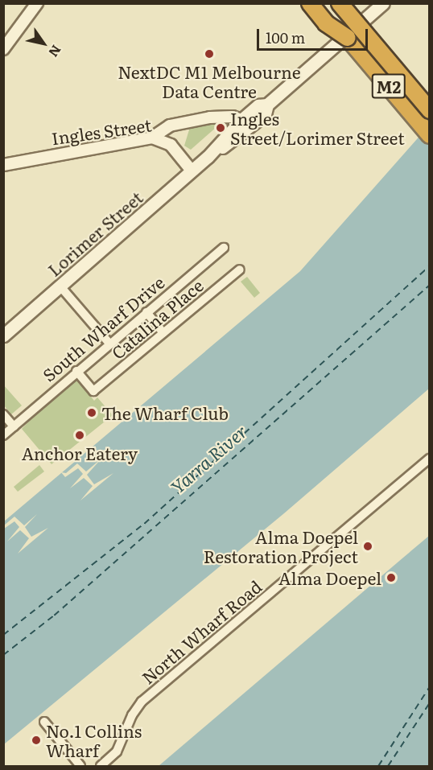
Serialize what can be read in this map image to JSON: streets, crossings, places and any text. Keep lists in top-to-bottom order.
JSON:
{
  "streets": {
    "highway": ["M2"],
    "main road": ["Lorimer Street"],
    "street": [
      "Ingles Street",
      "Catalina Place",
      "South Wharf Drive",
      "North Wharf Road"
    ]
  },
  "crossings": [
    ["Ingles Street", "Lorimer Street"],
    ["Catalina Place", "South Wharf Drive"]
  ],
  "water": ["Yarra River"],
  "places": [
    "NextDC M1 Melbourne Data Centre",
    "Ingles Street/Lorimer Street",
    "The Wharf Club",
    "Anchor Eatery",
    "Alma Doepel Restoration Project",
    "Alma Doepel",
    "No.1 Collins Wharf"
  ],
  "scale_bar": "100 m",
  "north": "bottom right"
}
